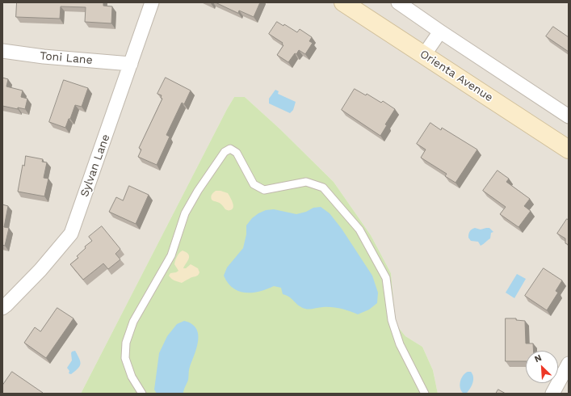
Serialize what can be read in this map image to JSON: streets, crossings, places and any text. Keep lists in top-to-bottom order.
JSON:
{
  "streets": {
    "street": ["Toni Lane", "Orienta Avenue", "Sylvan Lane"]
  },
  "crossings": [
    ["Toni Lane", "Sylvan Lane"]
  ],
  "north": "top left"
}
